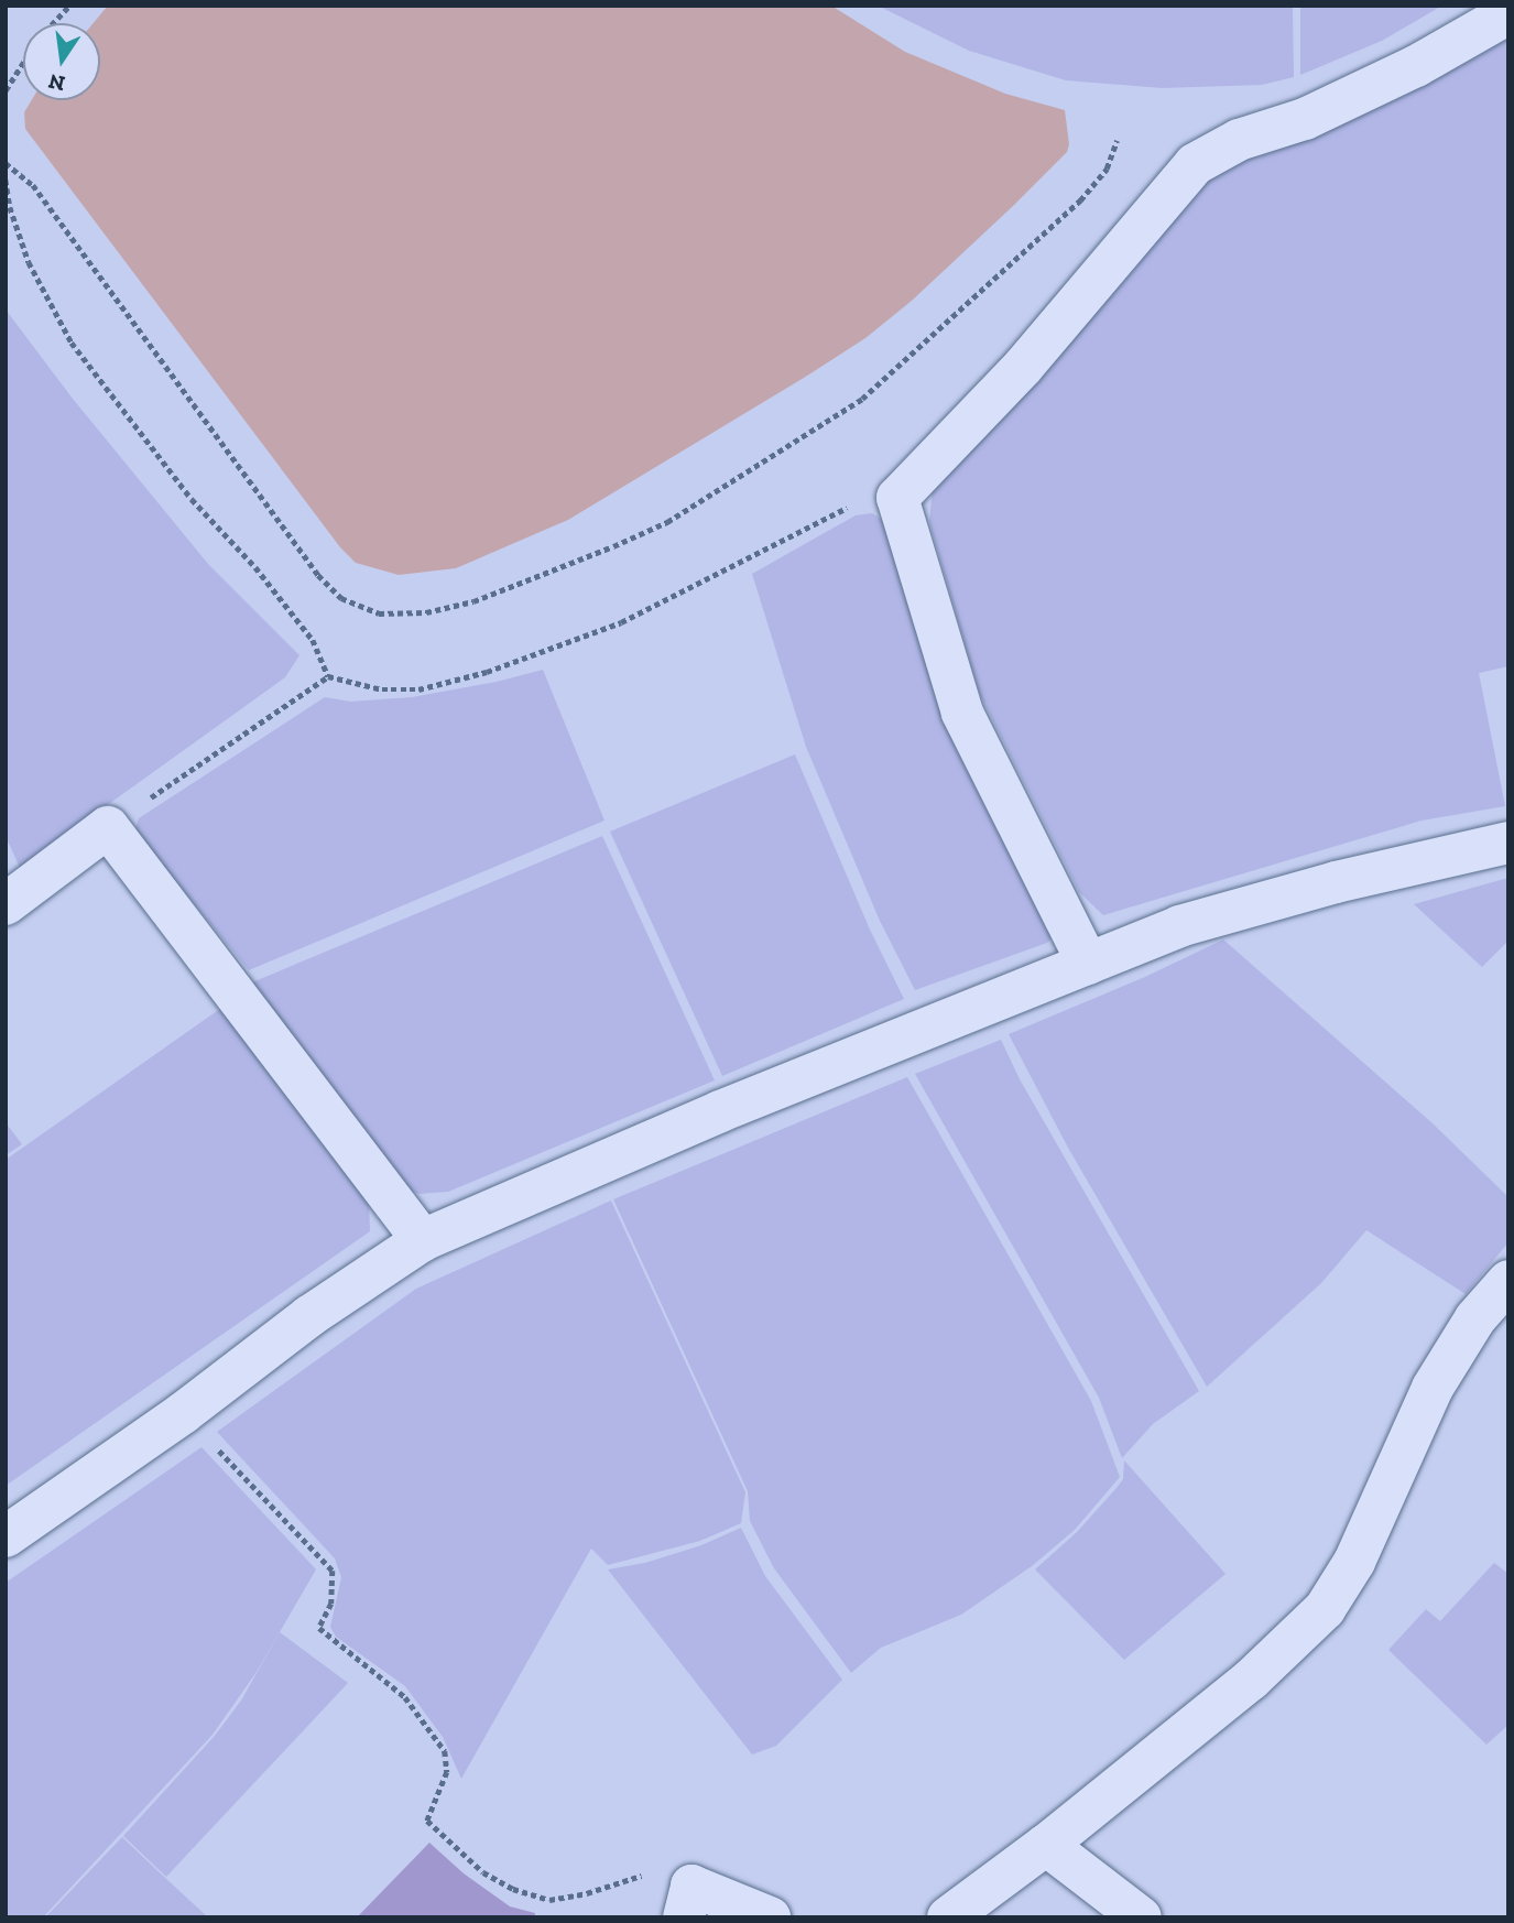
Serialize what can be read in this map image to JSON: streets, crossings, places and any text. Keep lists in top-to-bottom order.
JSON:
{
  "north": "bottom"
}
